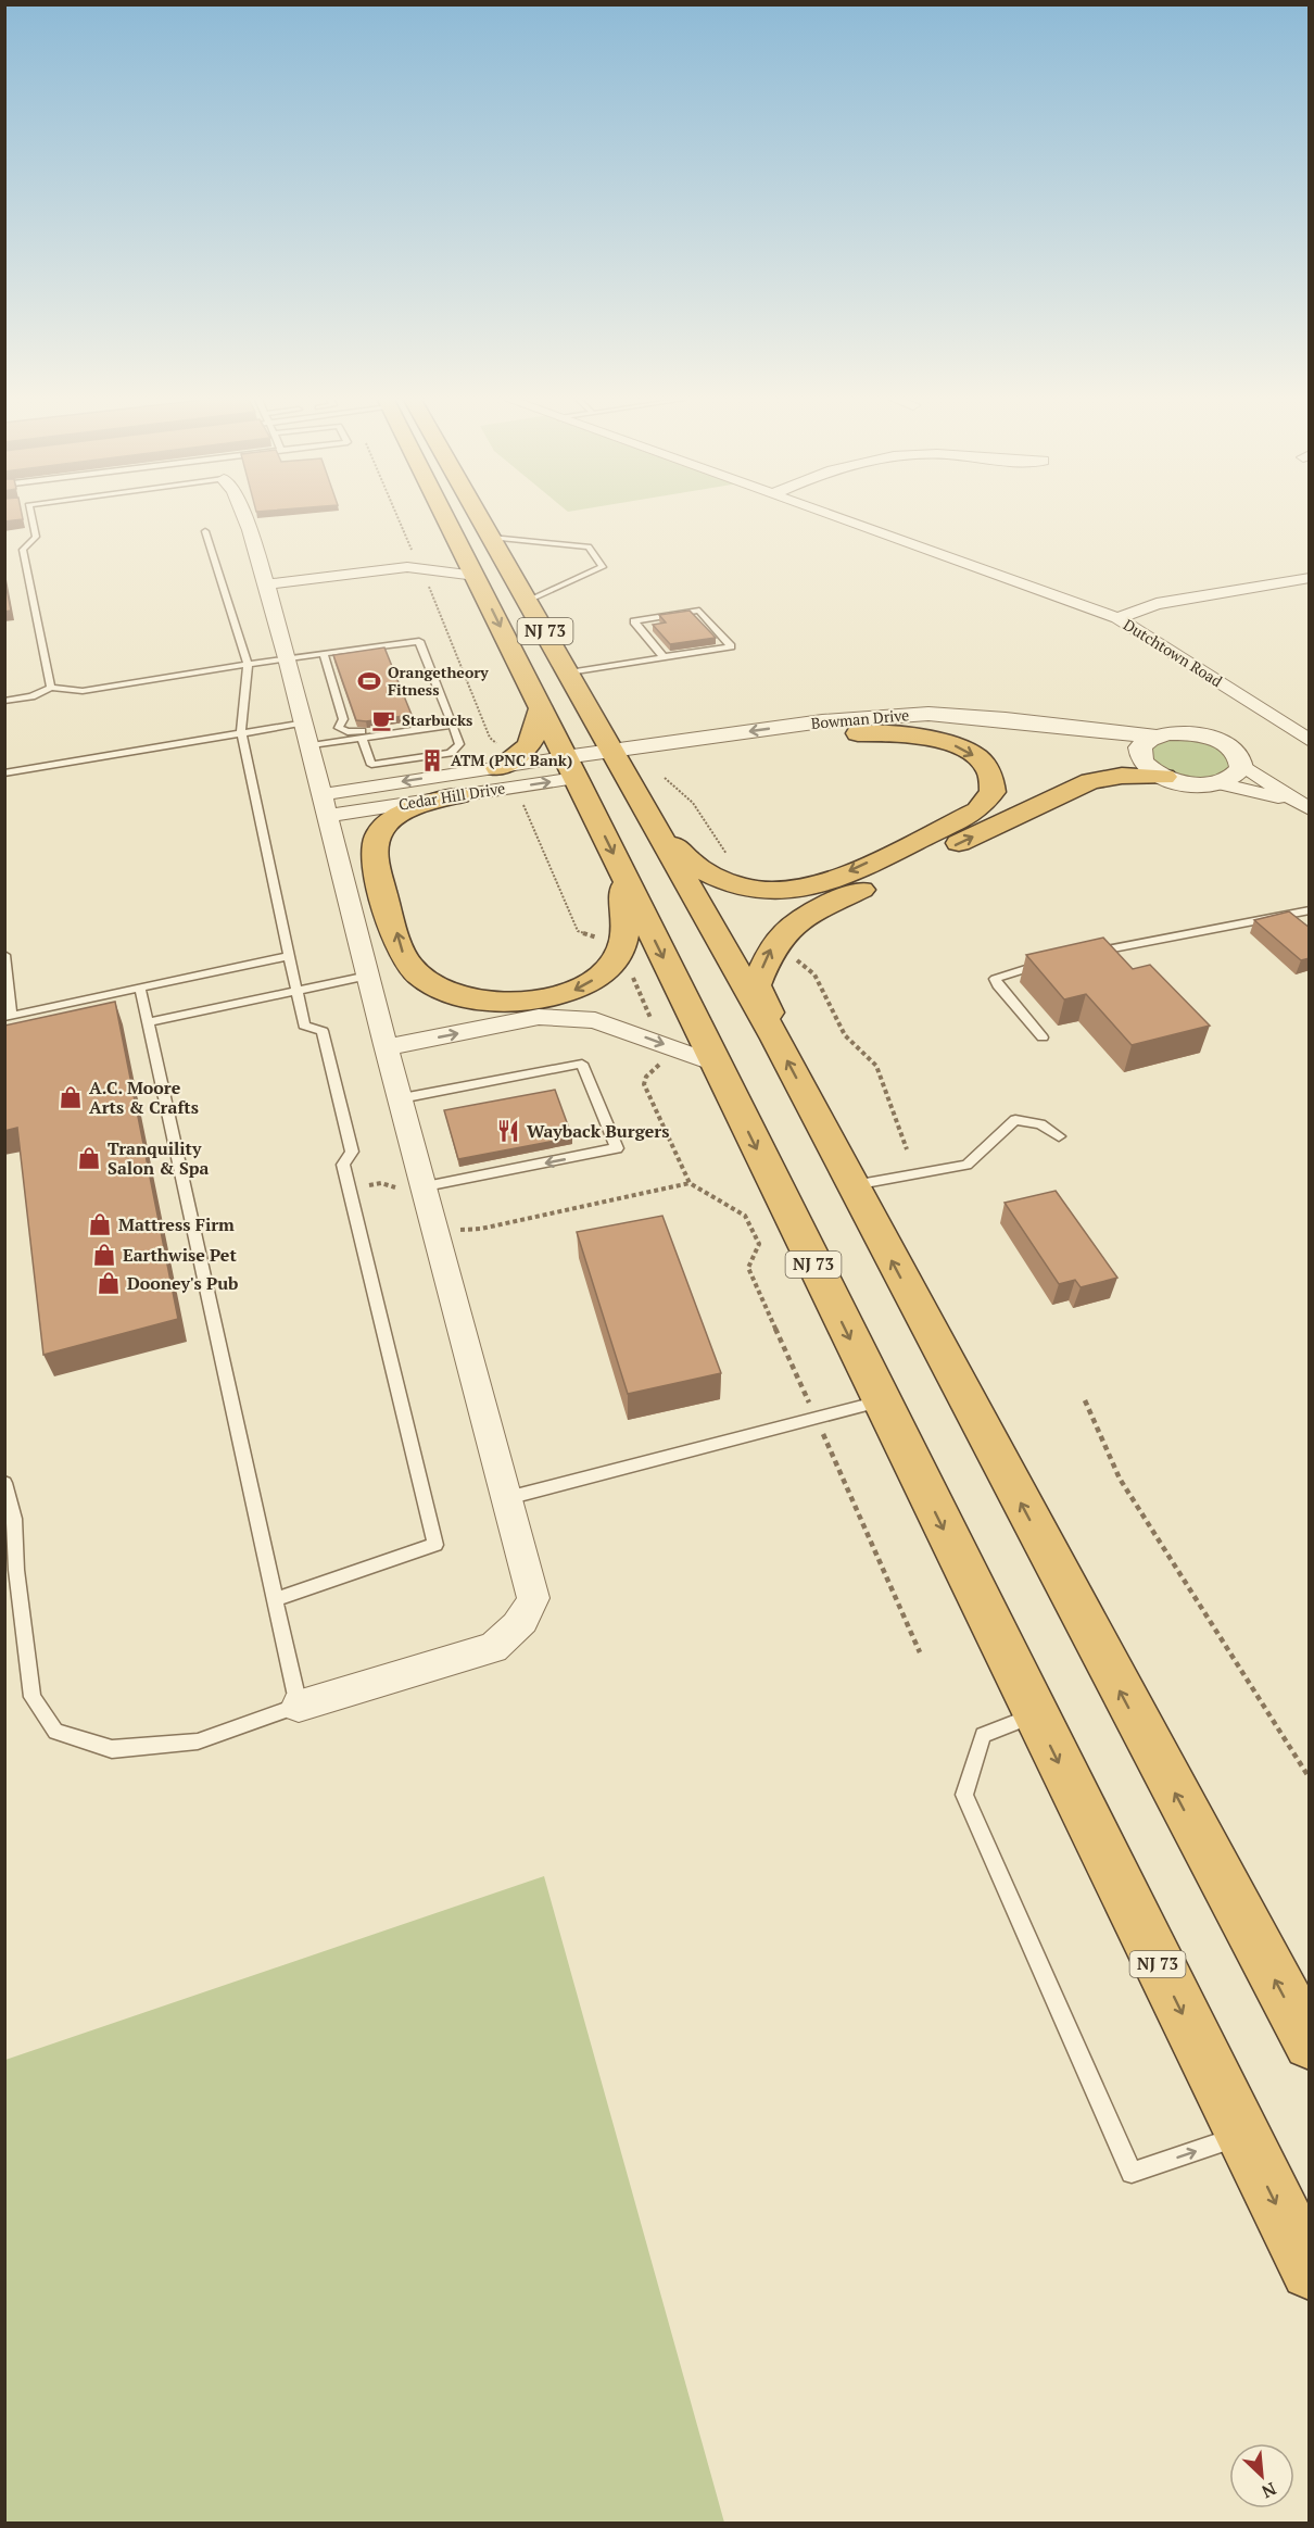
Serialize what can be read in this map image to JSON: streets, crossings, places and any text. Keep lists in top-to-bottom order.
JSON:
{
  "streets": {
    "highway": ["NJ 73"],
    "street": ["Dutchtown Road", "Bowman Drive", "Cedar Hill Drive"]
  },
  "crossings": [
    ["NJ 73", "Bowman Drive"],
    ["NJ 73", "Cedar Hill Drive"],
    ["Bowman Drive", "Cedar Hill Drive"]
  ],
  "places": {
    "sports": ["Orangetheory Fitness"],
    "cafe": ["Starbucks"],
    "building": ["ATM (PNC Bank)"],
    "shop": [
      "A.C. Moore Arts & Crafts",
      "Tranquility Salon & Spa",
      "Mattress Firm",
      "Earthwise Pet",
      "Dooney's Pub"
    ],
    "restaurant": ["Wayback Burgers"]
  },
  "north": "bottom right"
}
